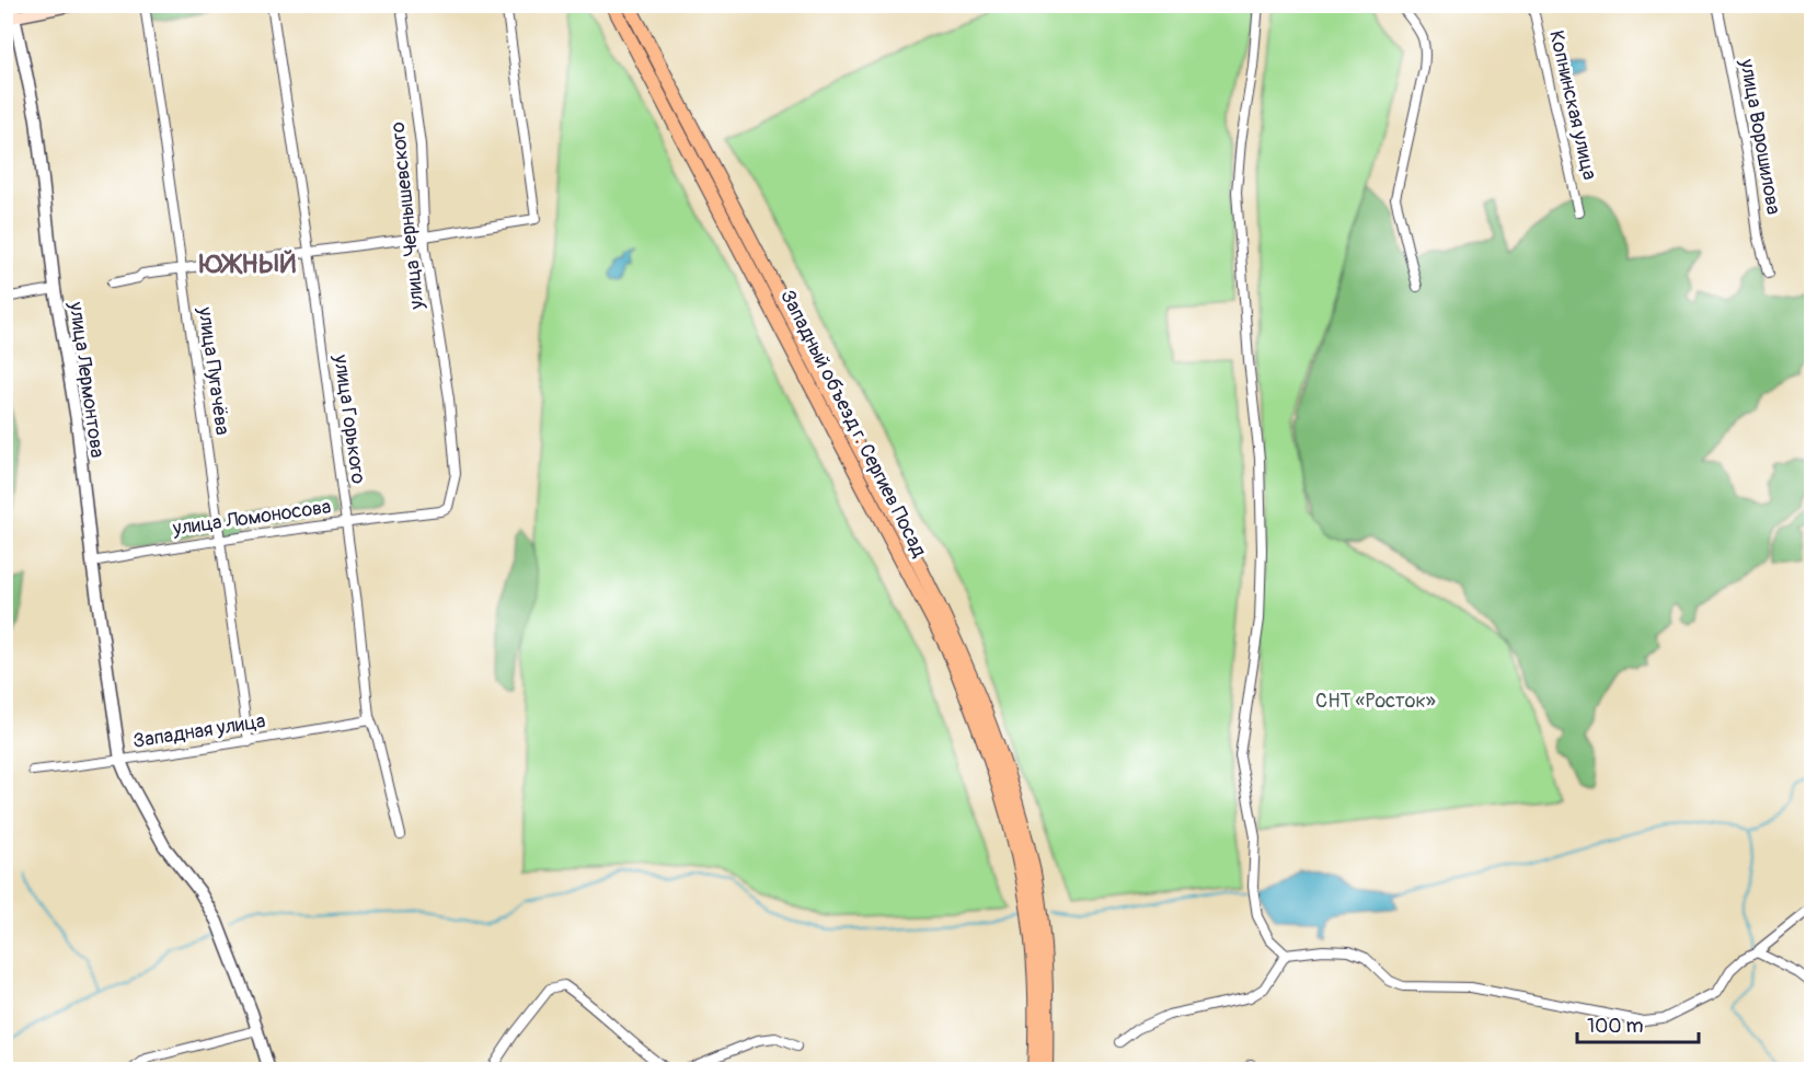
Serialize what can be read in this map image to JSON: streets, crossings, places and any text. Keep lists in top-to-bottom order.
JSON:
{
  "streets": {
    "main road": ["Западный объезд г. Сергиев Посад"],
    "street": [
      "Копнинская улица",
      "улица Ворошилова",
      "улица Чернышевского",
      "улица Пугачёва",
      "улица Лермонтова",
      "улица Горького",
      "улица Ломоносова",
      "Западная улица"
    ]
  },
  "crossings": [
    ["улица Чернышевского", "улица Ломоносова"],
    ["улица Пугачёва", "улица Ломоносова"],
    ["улица Пугачёва", "Западная улица"],
    ["улица Лермонтова", "улица Ломоносова"],
    ["улица Лермонтова", "Западная улица"],
    ["улица Горького", "улица Ломоносова"],
    ["улица Горького", "Западная улица"]
  ],
  "districts": ["ЮЖНЫЙ"],
  "parks": ["СНТ «Росток»"],
  "scale_bar": "100 m"
}
